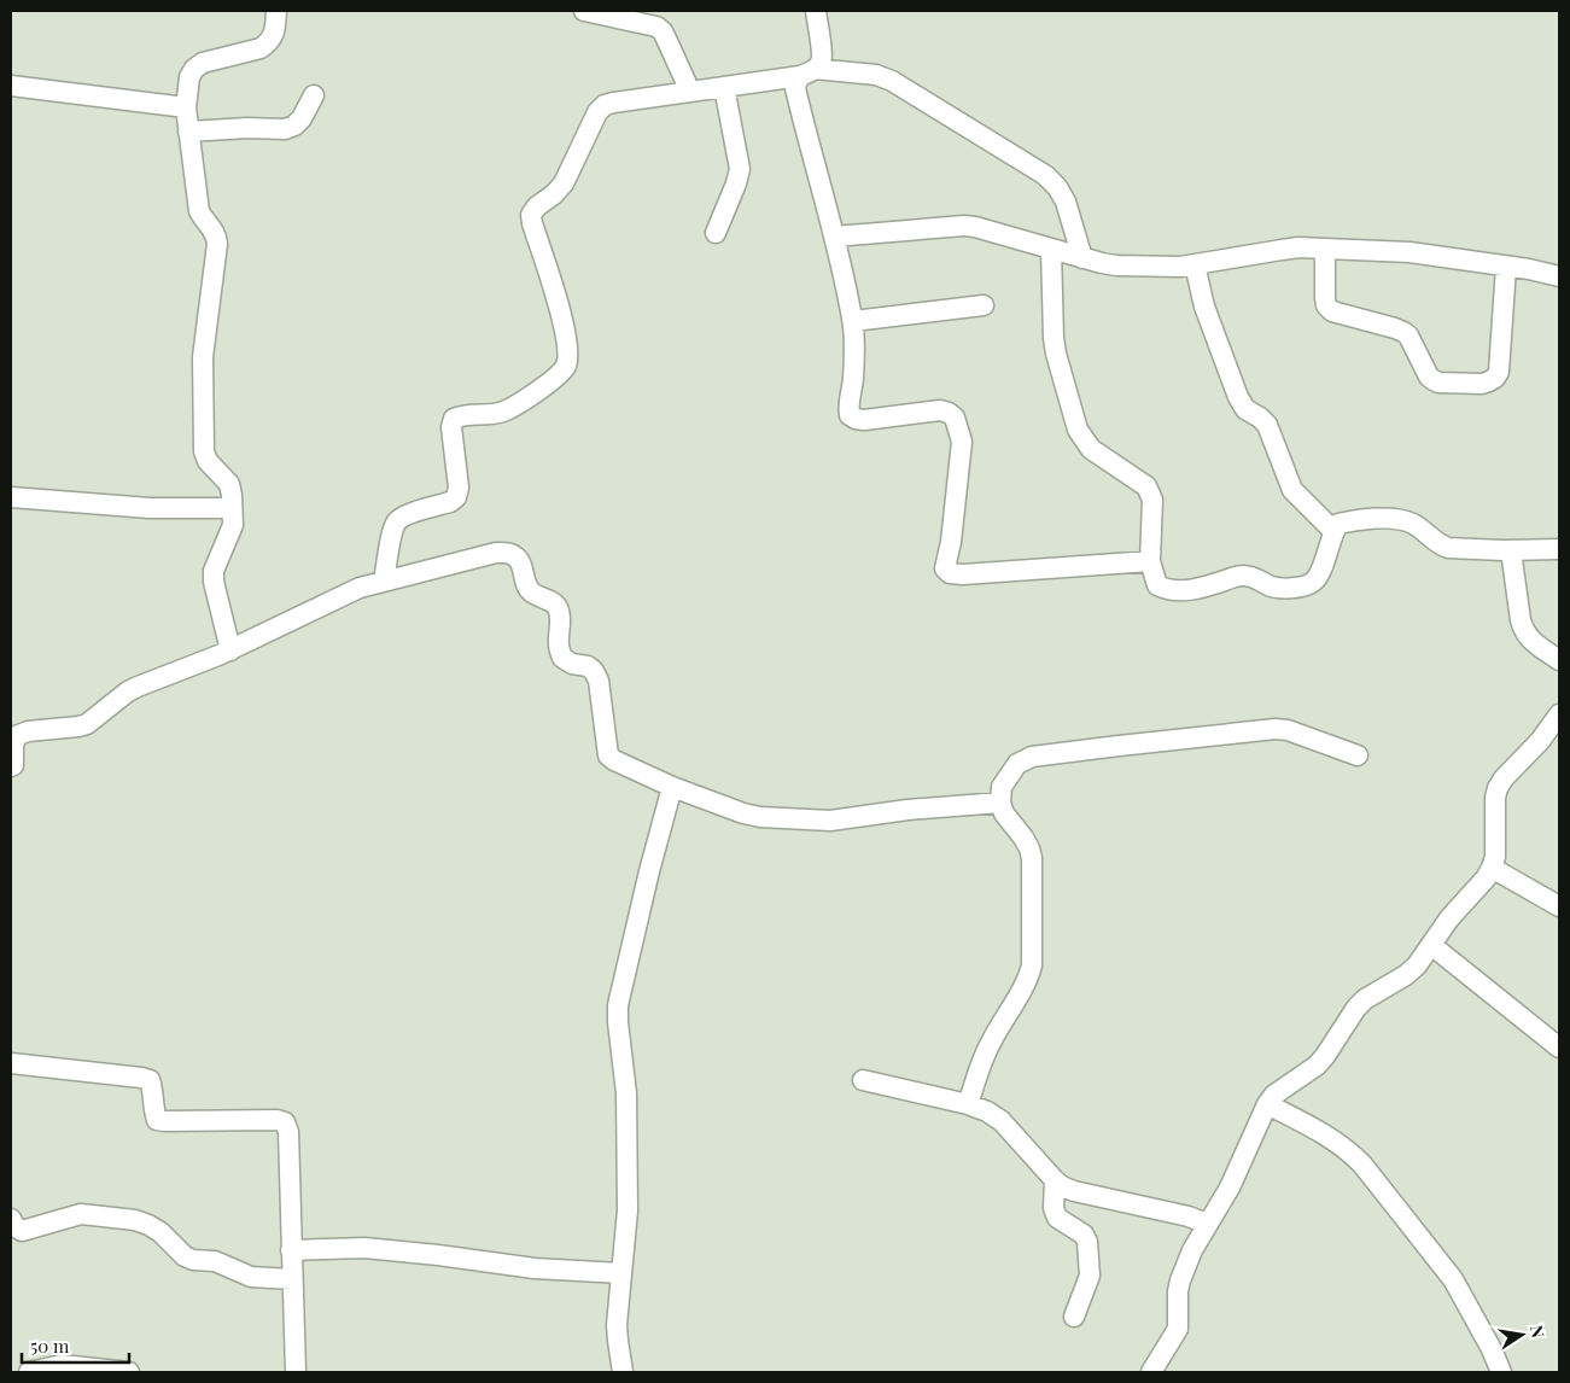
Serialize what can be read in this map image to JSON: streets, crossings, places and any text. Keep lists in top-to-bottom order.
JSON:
{
  "scale_bar": "50 m",
  "north": "right"
}
